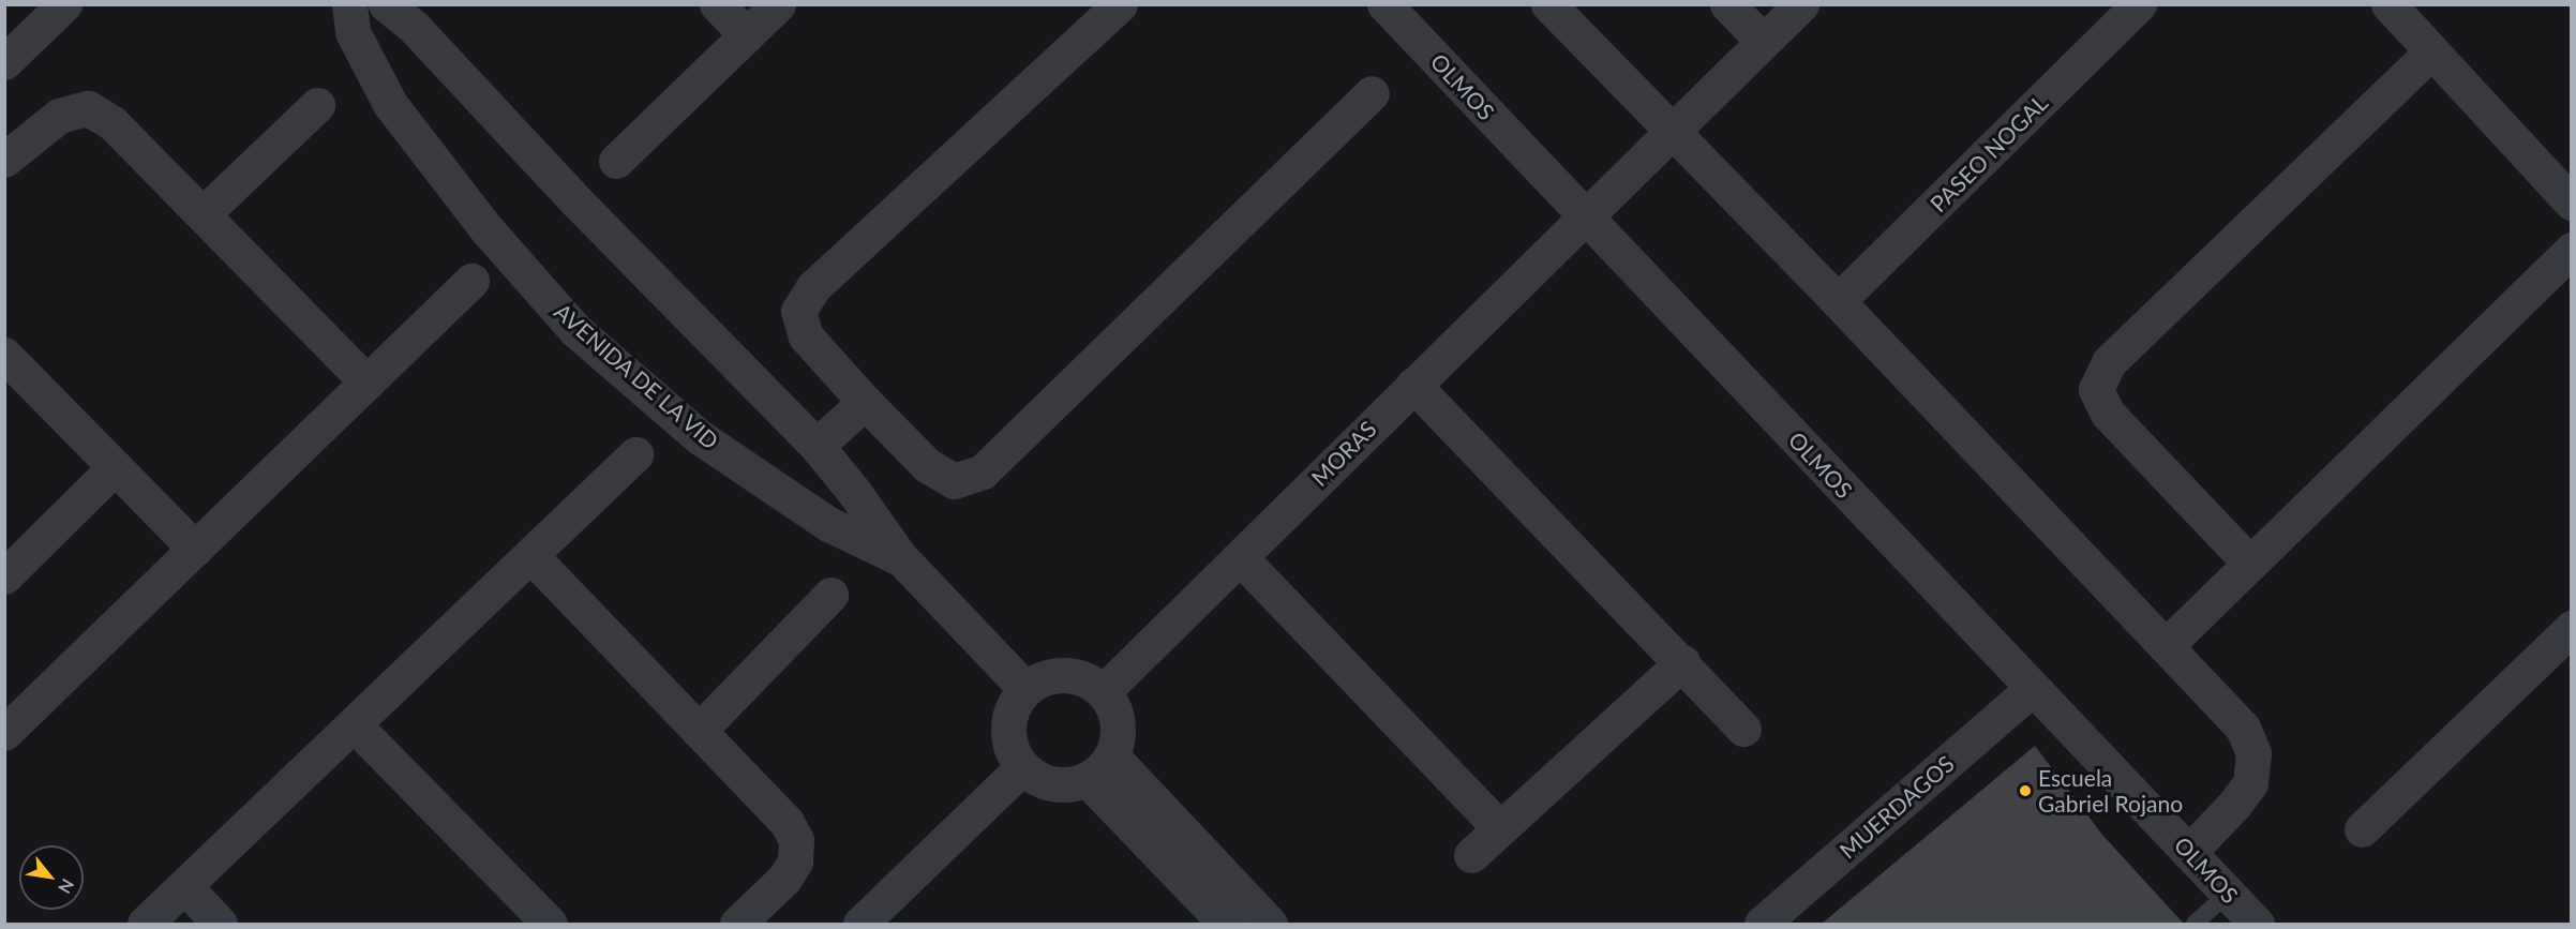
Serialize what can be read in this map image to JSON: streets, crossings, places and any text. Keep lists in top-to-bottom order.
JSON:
{
  "streets": {
    "street": [
      "OLMOS",
      "PASEO NOGAL",
      "AVENIDA DE LA VID",
      "MORAS",
      "MUERDAGOS"
    ]
  },
  "crossings": [
    ["OLMOS", "MORAS"],
    ["OLMOS", "MUERDAGOS"],
    ["AVENIDA DE LA VID", "MORAS"]
  ],
  "places": ["Escuela Gabriel Rojano"],
  "north": "bottom right"
}
